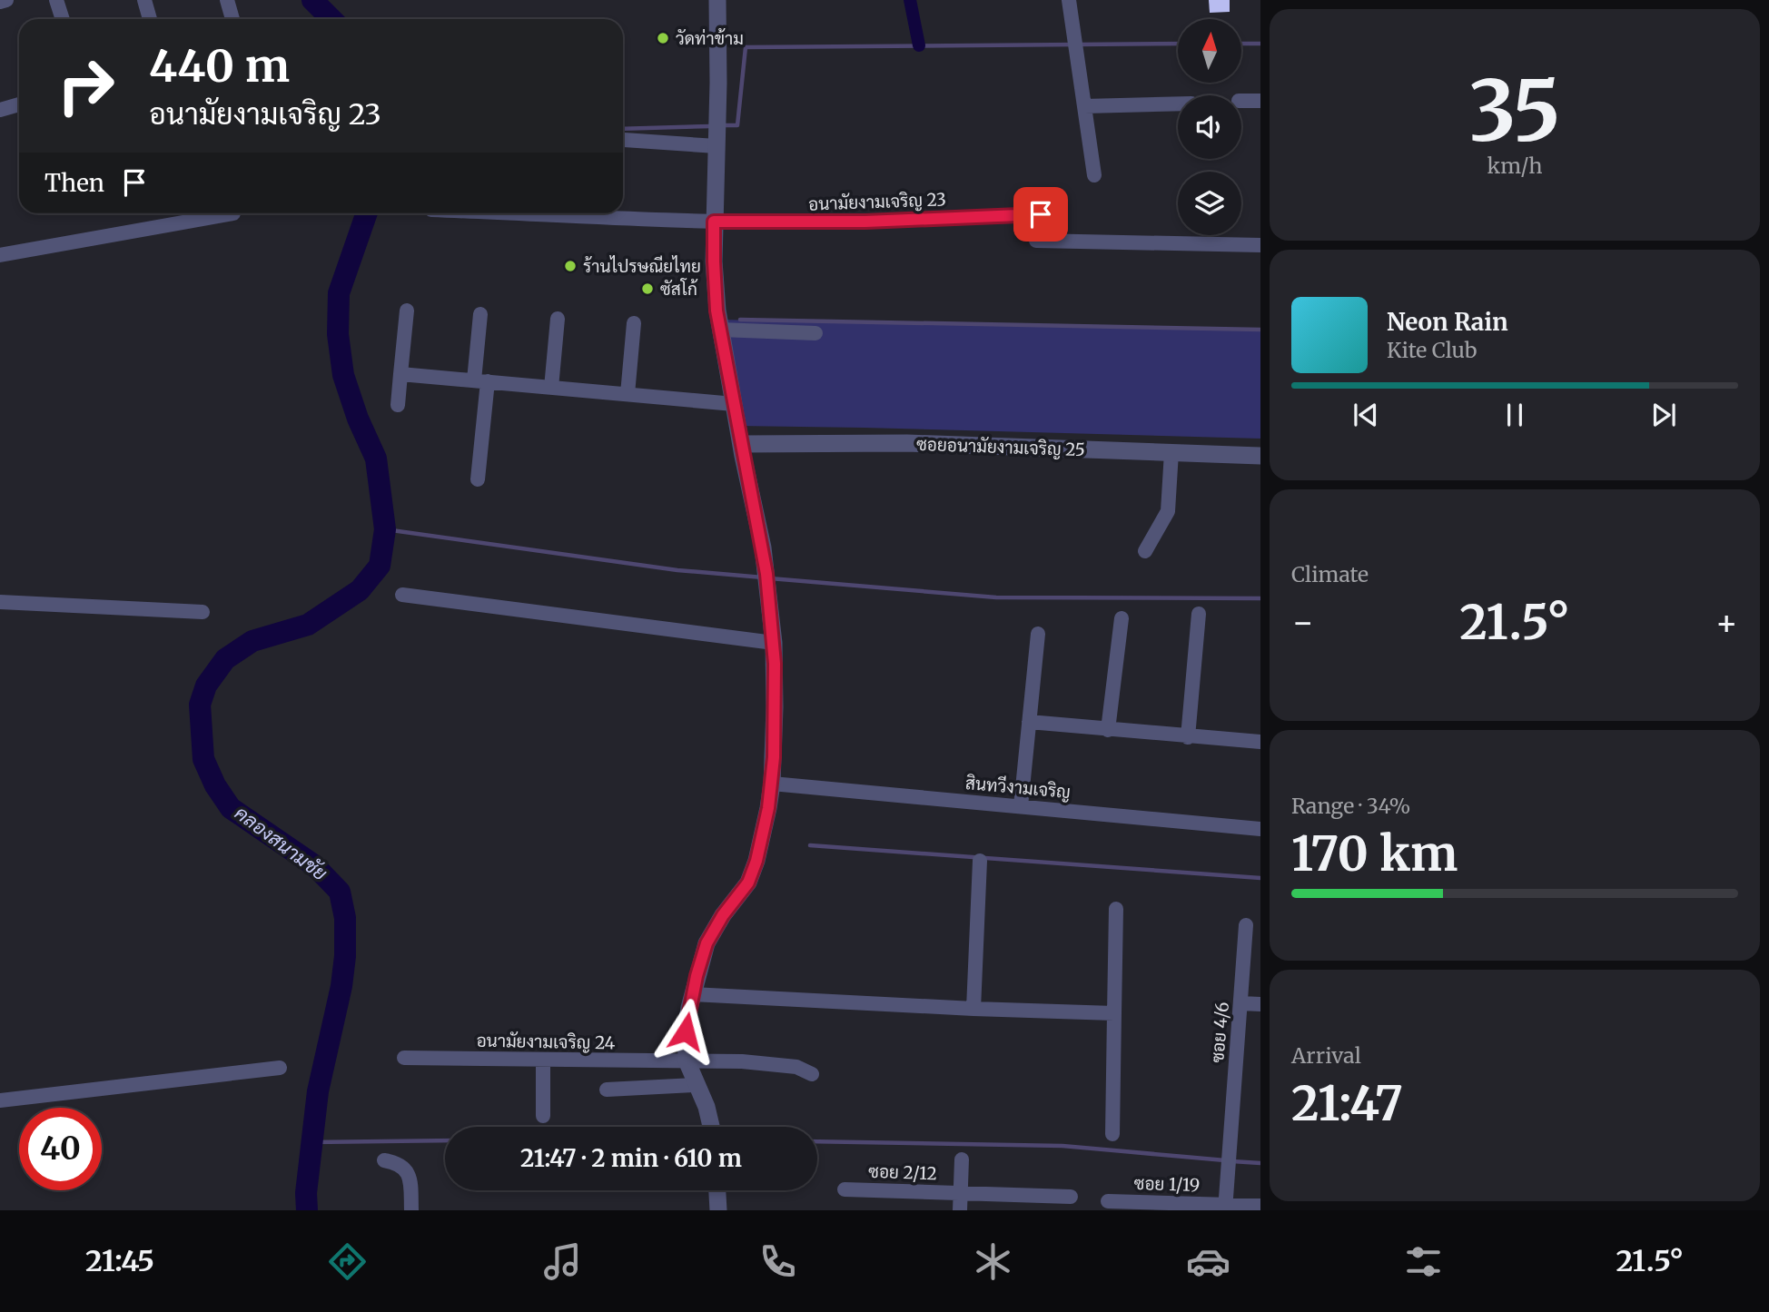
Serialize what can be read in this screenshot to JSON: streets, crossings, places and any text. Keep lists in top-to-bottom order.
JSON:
{
  "streets": {
    "street": [
      "อนามัยงามเจริญ 23",
      "ซอยอนามัยงามเจริญ 25",
      "สินทวีงามเจริญ",
      "ซอย 4/6",
      "อนามัยงามเจริญ 24",
      "ซอย 2/12",
      "ซอย 1/19"
    ]
  },
  "crossings": [
    ["ซอย 4/6", "ซอย 1/19"]
  ],
  "water": ["คลองสนามชัย"],
  "places": ["วัดท่าข้าม", "ร้านไปรษณียไทย", "ซัสโก้"],
  "north": "top",
  "page": {
    "tile": [
      ["35", "km/h"],
      "Climate",
      ["Range · 34%", "170 km"],
      ["Arrival", "21:47"]
    ],
    "turn": ["440 m", "อนามัยงามเจริญ 23"],
    "then": "Then",
    "song": ["Neon Rain", "Kite Club"],
    "heat": ["−", "21.5°", "+"],
    "limit": "40",
    "trip": "21:47 · 2 min · 610 m",
    "tabs": ["21:45", "21.5°"]
  }
}
